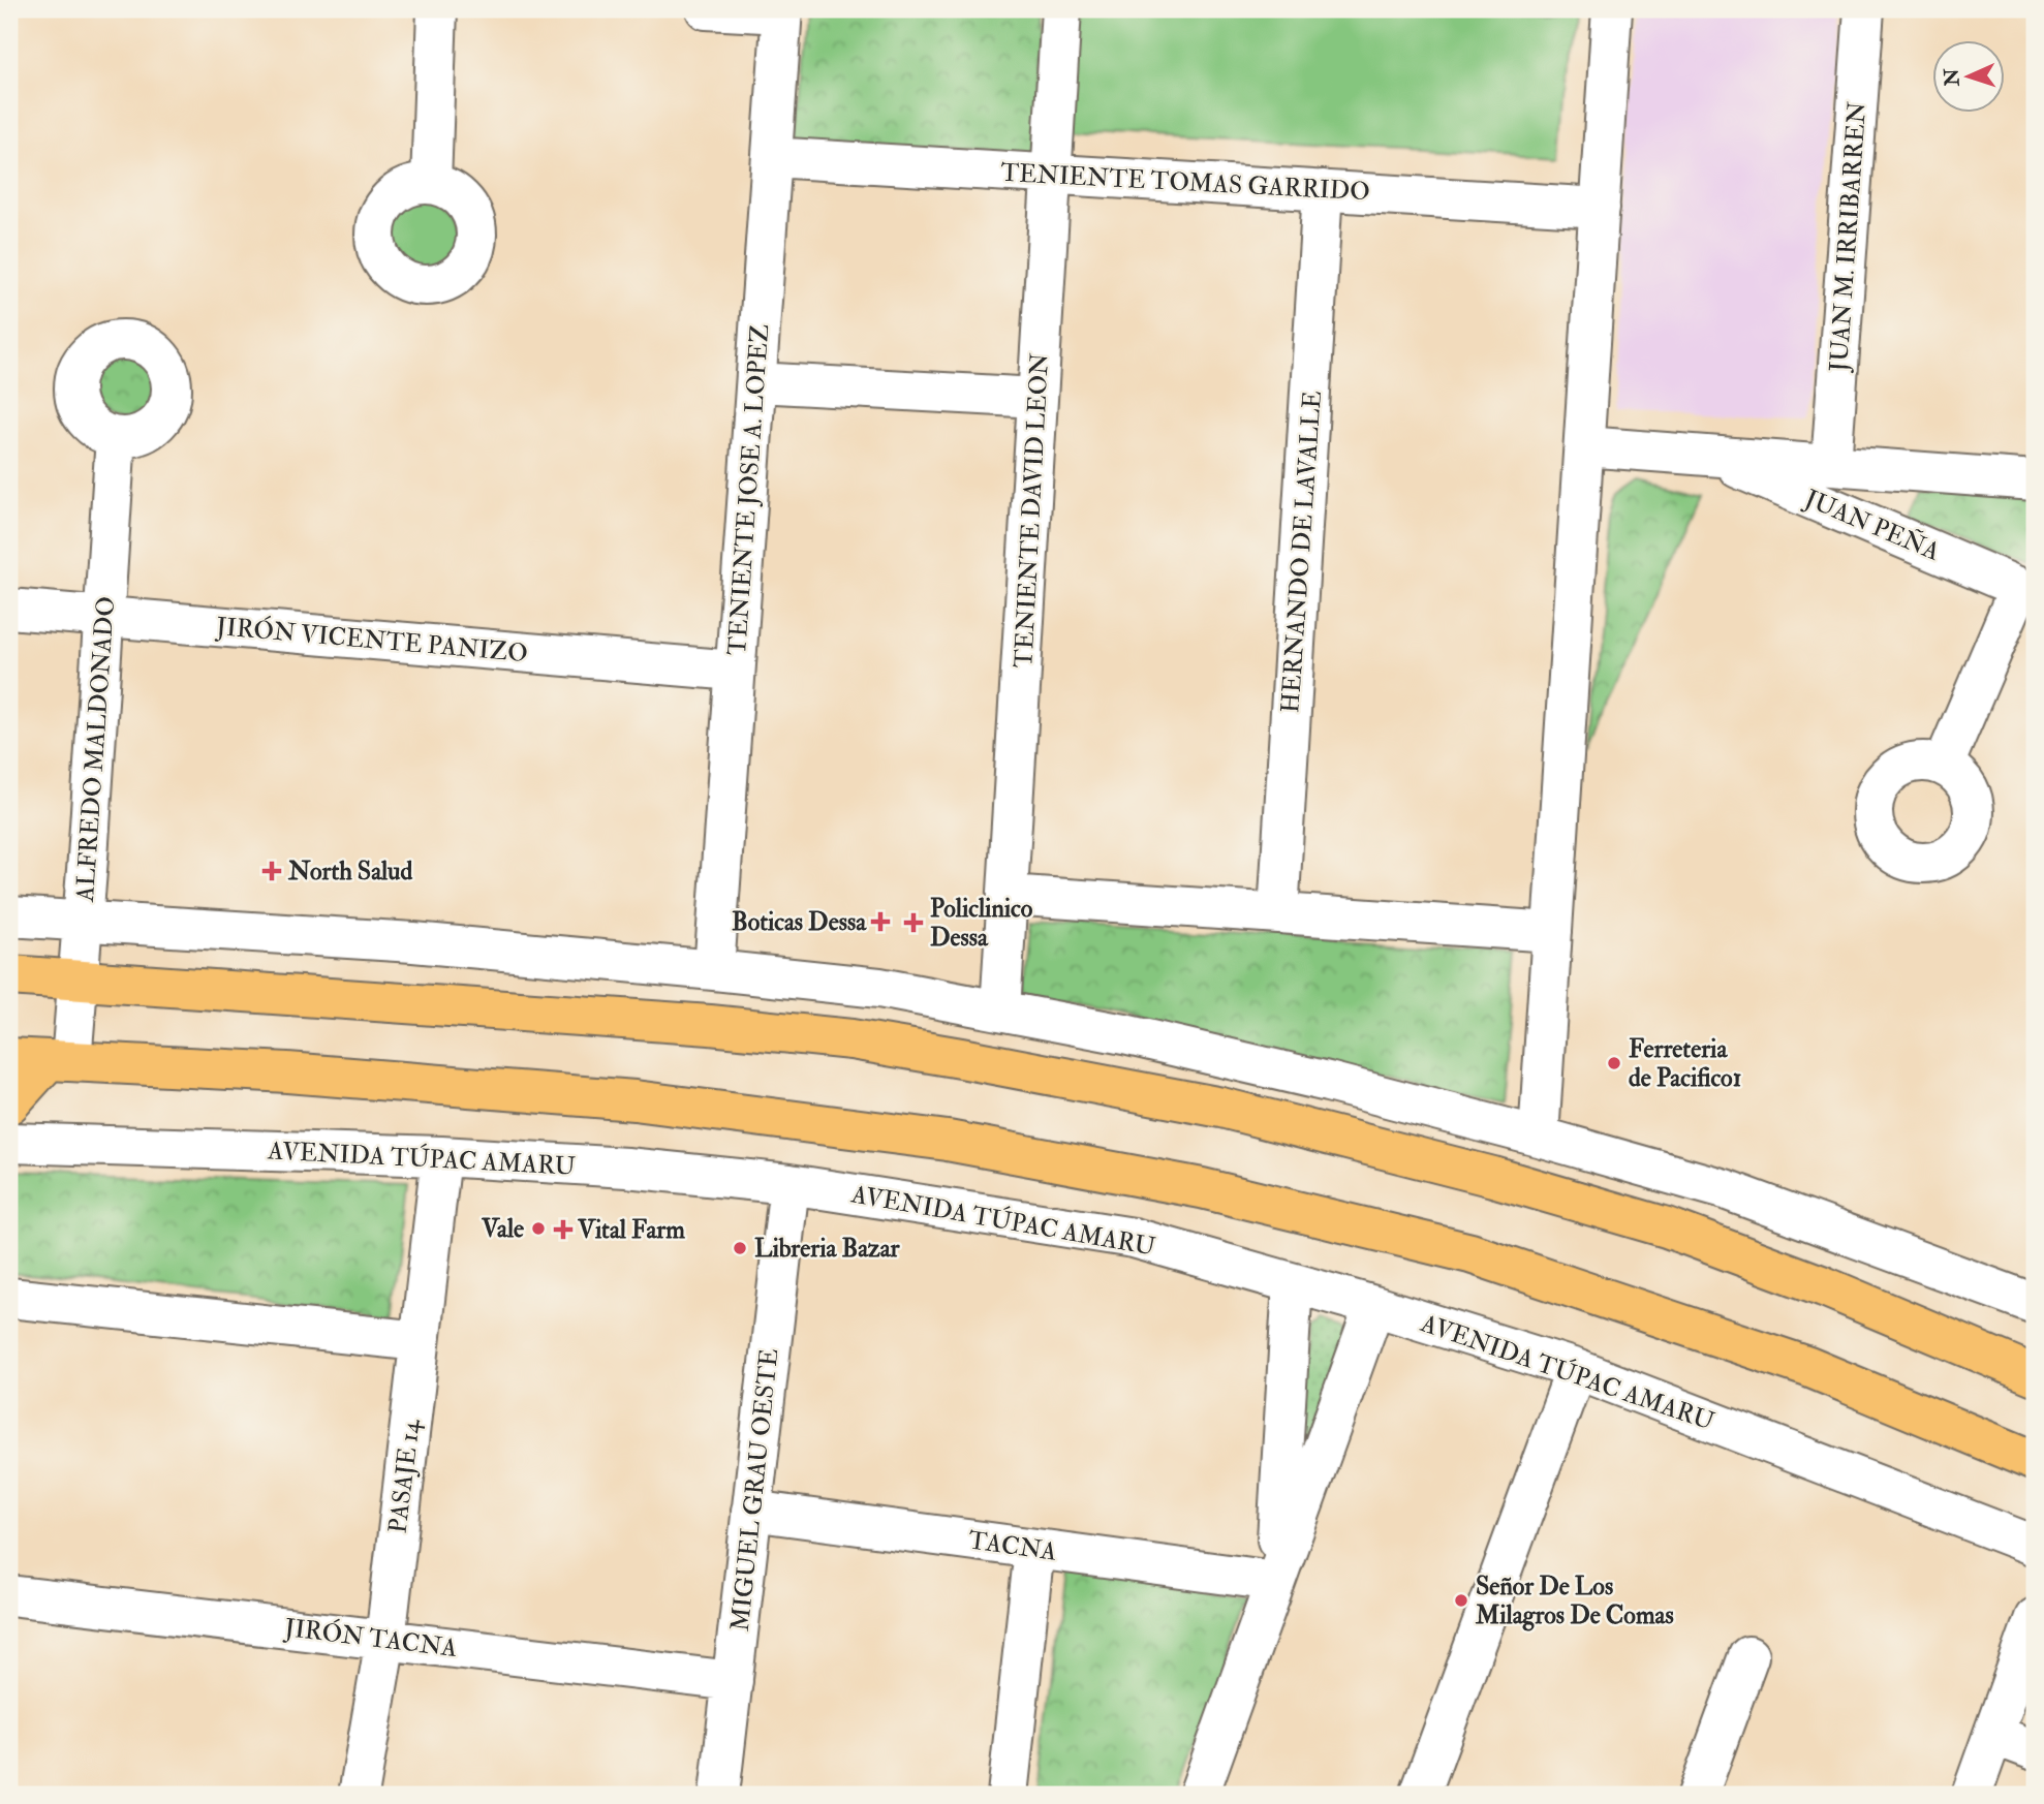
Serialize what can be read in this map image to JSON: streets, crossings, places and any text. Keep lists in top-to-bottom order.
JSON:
{
  "streets": {
    "street": [
      "TENIENTE TOMAS GARRIDO",
      "JUAN M. IRRIBARREN",
      "TENIENTE JOSE A. LOPEZ",
      "TENIENTE DAVID LEON",
      "JUAN PEÑA",
      "HERNANDO DE LAVALLE",
      "JIRÓN VICENTE PANIZO",
      "ALFREDO MALDONADO",
      "AVENIDA TÚPAC AMARU",
      "PASAJE 14",
      "MIGUEL GRAU OESTE",
      "TACNA",
      "JIRÓN TACNA"
    ]
  },
  "crossings": [
    ["TENIENTE TOMAS GARRIDO", "TENIENTE JOSE A. LOPEZ"],
    ["TENIENTE TOMAS GARRIDO", "TENIENTE DAVID LEON"],
    ["TENIENTE TOMAS GARRIDO", "HERNANDO DE LAVALLE"],
    ["JUAN M. IRRIBARREN", "JUAN PEÑA"],
    ["TENIENTE JOSE A. LOPEZ", "JIRÓN VICENTE PANIZO"],
    ["JIRÓN VICENTE PANIZO", "ALFREDO MALDONADO"],
    ["AVENIDA TÚPAC AMARU", "PASAJE 14"],
    ["AVENIDA TÚPAC AMARU", "MIGUEL GRAU OESTE"],
    ["PASAJE 14", "JIRÓN TACNA"],
    ["MIGUEL GRAU OESTE", "TACNA"],
    ["MIGUEL GRAU OESTE", "JIRÓN TACNA"]
  ],
  "places": {
    "health": [
      "North Salud",
      "Boticas Dessa",
      "Policlinico Dessa",
      "Vital Farm"
    ],
    "other": [
      "Ferreteria de Pacifico1",
      "Vale",
      "Libreria Bazar",
      "Señor De Los Milagros De Comas"
    ]
  },
  "north": "left"
}
